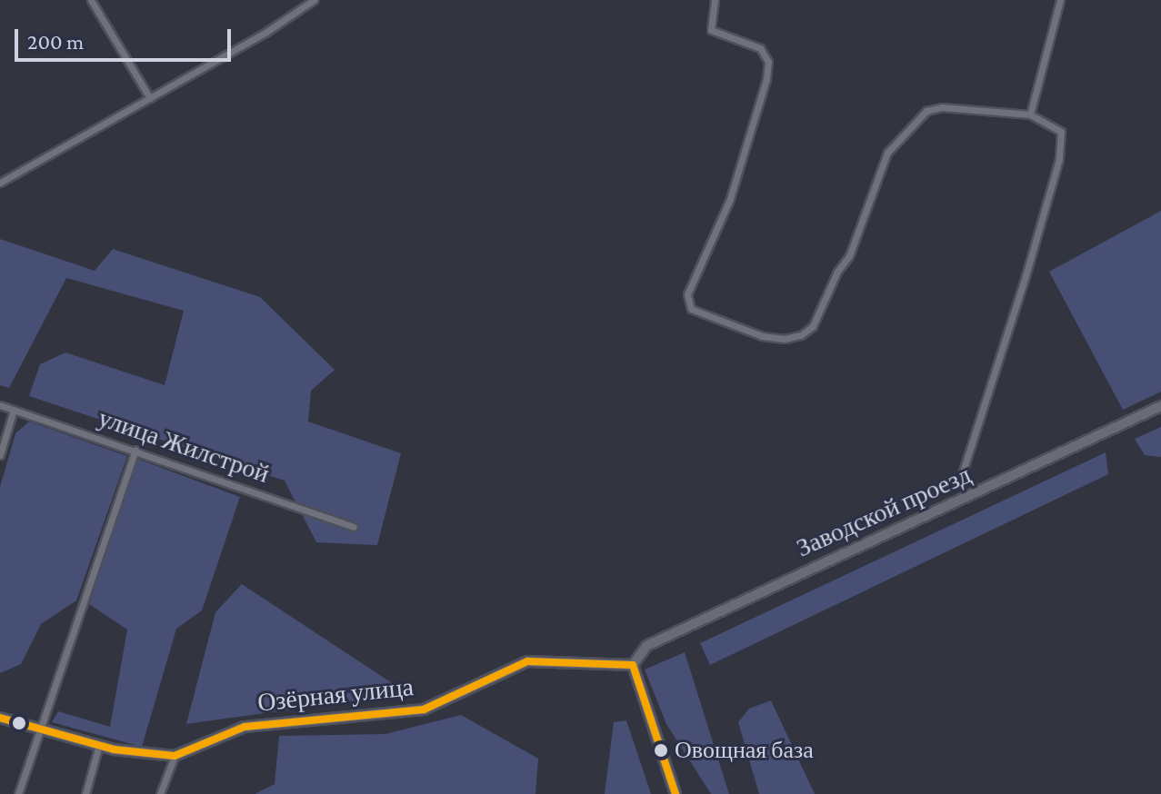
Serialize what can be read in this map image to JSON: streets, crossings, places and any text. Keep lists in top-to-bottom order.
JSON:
{
  "streets": {
    "street": ["улица Жилстрой", "Заводской проезд", "Озёрная улица"]
  },
  "crossings": [
    ["Заводской проезд", "Озёрная улица"]
  ],
  "places": ["Овощная база"],
  "scale_bar": "200 m"
}
